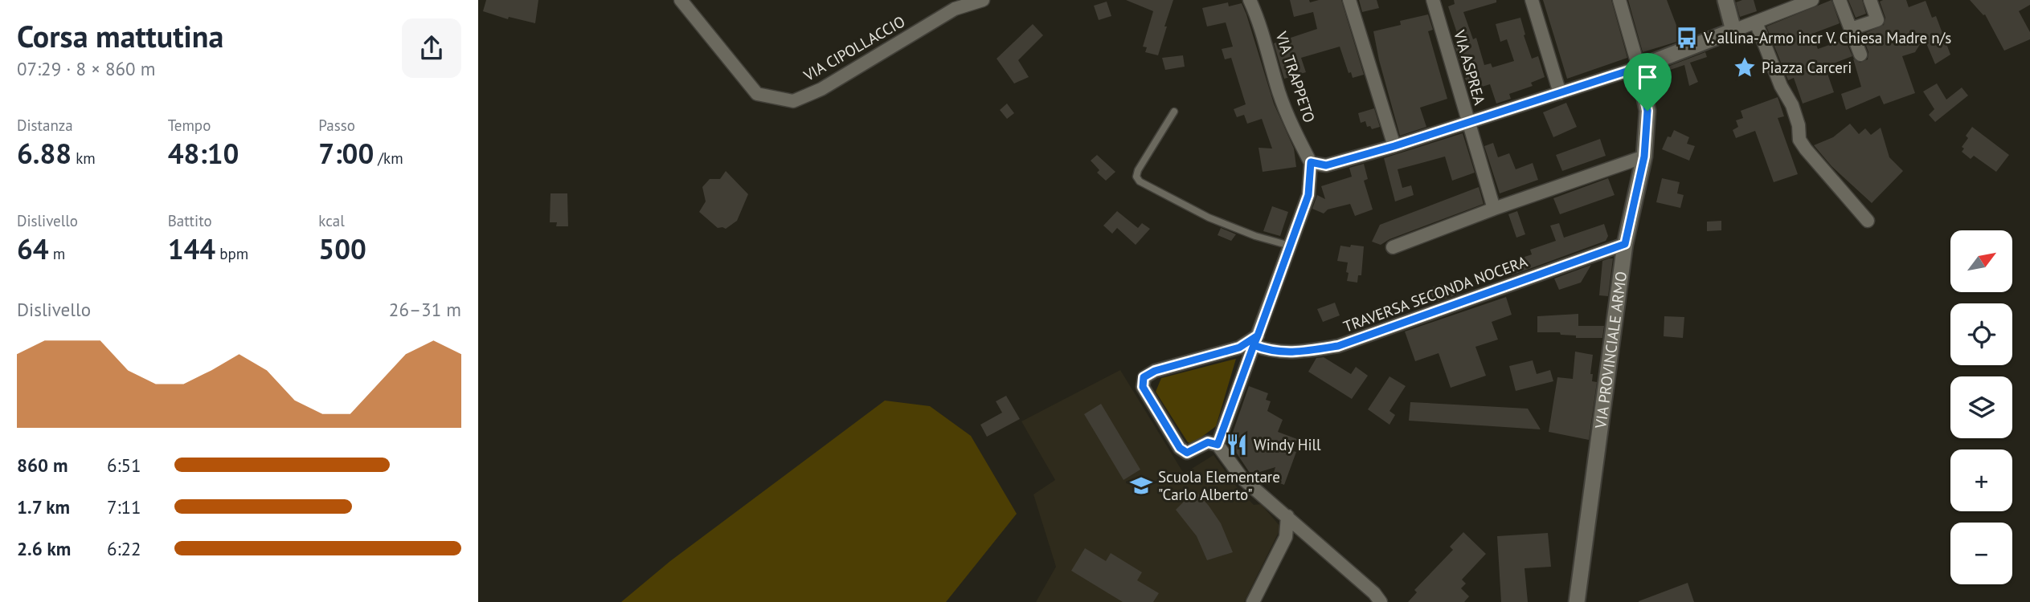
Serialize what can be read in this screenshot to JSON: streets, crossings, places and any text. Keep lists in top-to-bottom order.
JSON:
{
  "streets": {
    "street": [
      "VIA CIPOLLACCIO",
      "VIA ASPREA",
      "VIA TRAPPETO",
      "TRAVERSA SECONDA NOCERA",
      "VIA PROVINCIALE ARMO"
    ]
  },
  "crossings": [
    ["TRAVERSA SECONDA NOCERA", "VIA PROVINCIALE ARMO"]
  ],
  "places": {
    "bus stop": ["V. allina-Armo incr V. Chiesa Madre n/s"],
    "place": ["Piazza Carceri"],
    "restaurant": ["Windy Hill"],
    "school or university": ["Scuola Elementare \"Carlo Alberto\""]
  },
  "north": "top right",
  "page": {
    "heading": ["Corsa mattutina", "07:29 · 8 × 860 m"],
    "stats": [
      ["Distanza", "6.88 km"],
      ["Tempo", "48:10"],
      ["Passo", "7:00 /km"],
      ["Dislivello", "64 m"],
      ["Battito", "144 bpm"],
      ["kcal", "500"]
    ],
    "map_buttons": ["+", "−"],
    "chart": ["Dislivello", "26–31 m"],
    "list": [
      {
        "name": "860 m",
        "note": "6:51"
      },
      {
        "name": "1.7 km",
        "note": "7:11"
      },
      {
        "name": "2.6 km",
        "note": "6:22"
      }
    ]
  }
}
